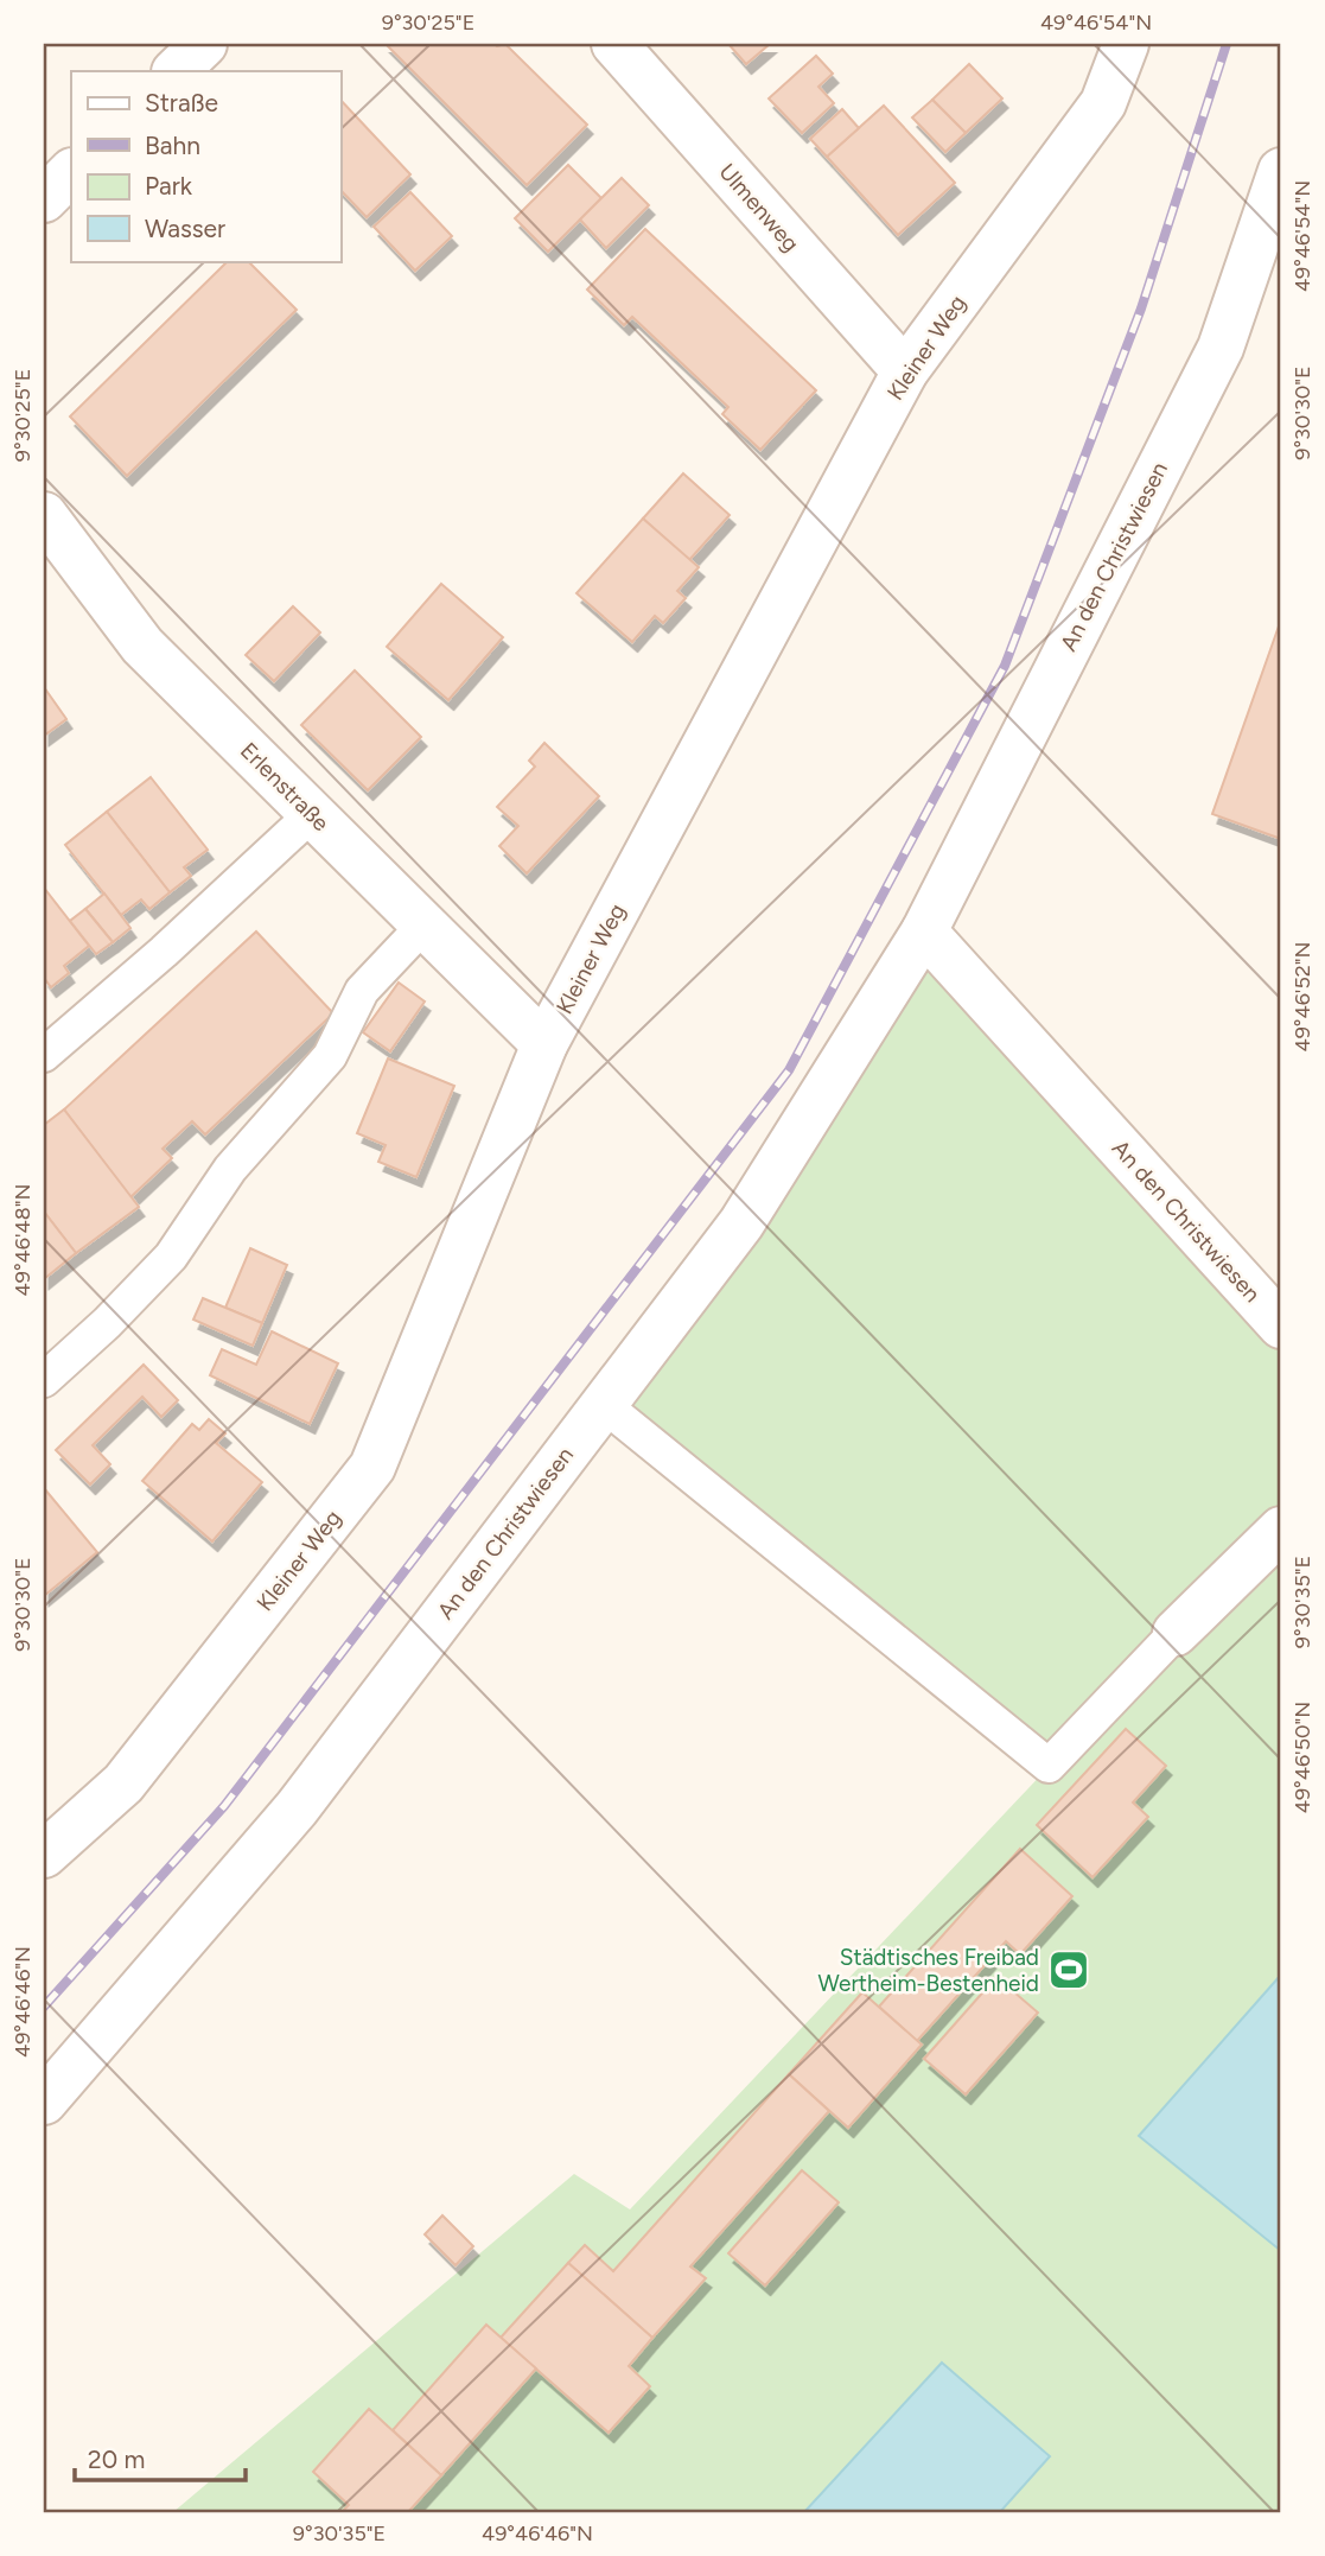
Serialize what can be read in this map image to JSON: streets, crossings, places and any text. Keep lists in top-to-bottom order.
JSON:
{
  "streets": {
    "street": [
      "Ulmenweg",
      "Kleiner Weg",
      "An den Christwiesen",
      "Erlenstraße"
    ]
  },
  "crossings": [
    ["Ulmenweg", "Kleiner Weg"],
    ["Kleiner Weg", "Erlenstraße"]
  ],
  "places": {
    "sports": ["Städtisches Freibad Wertheim-Bestenheid"]
  },
  "legend": [
    "Straße",
    "Bahn",
    "Park",
    "Wasser"
  ],
  "scale_bar": "20 m",
  "coordinates": [
    "9°30'25\"E",
    "49°46'54\"N",
    "9°30'30\"E",
    "49°46'52\"N",
    "49°46'48\"N",
    "9°30'35\"E",
    "49°46'50\"N",
    "49°46'46\"N"
  ]
}
